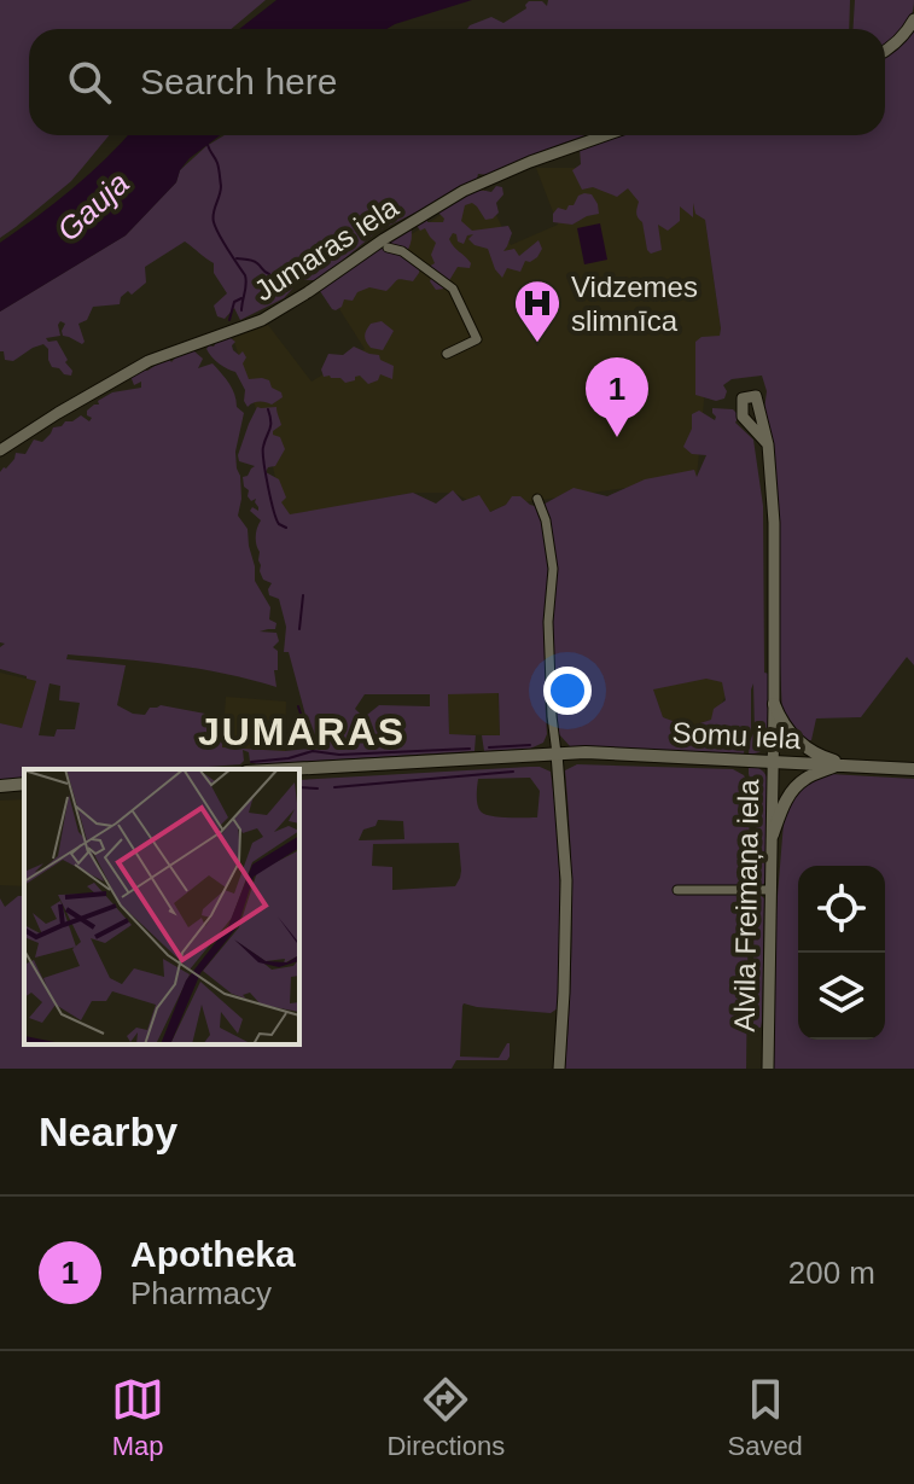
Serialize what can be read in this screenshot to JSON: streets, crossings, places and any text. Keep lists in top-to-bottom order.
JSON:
{
  "streets": {
    "main road": ["Somu iela"],
    "street": ["Jumaras iela", "Alvila Freimaņa iela"]
  },
  "crossings": [
    ["Somu iela", "Alvila Freimaņa iela"]
  ],
  "districts": ["JUMARAS"],
  "water": ["Gauja"],
  "places": {
    "hospital": ["Vidzemes slimnīca"]
  },
  "page": {
    "search": "Search here",
    "pins": "1",
    "heading": "Nearby",
    "list": [
      {
        "mark": "1",
        "name": "Apotheka",
        "note": "Pharmacy",
        "value": "200 m"
      }
    ],
    "nav": ["Map", "Directions", "Saved"]
  }
}
